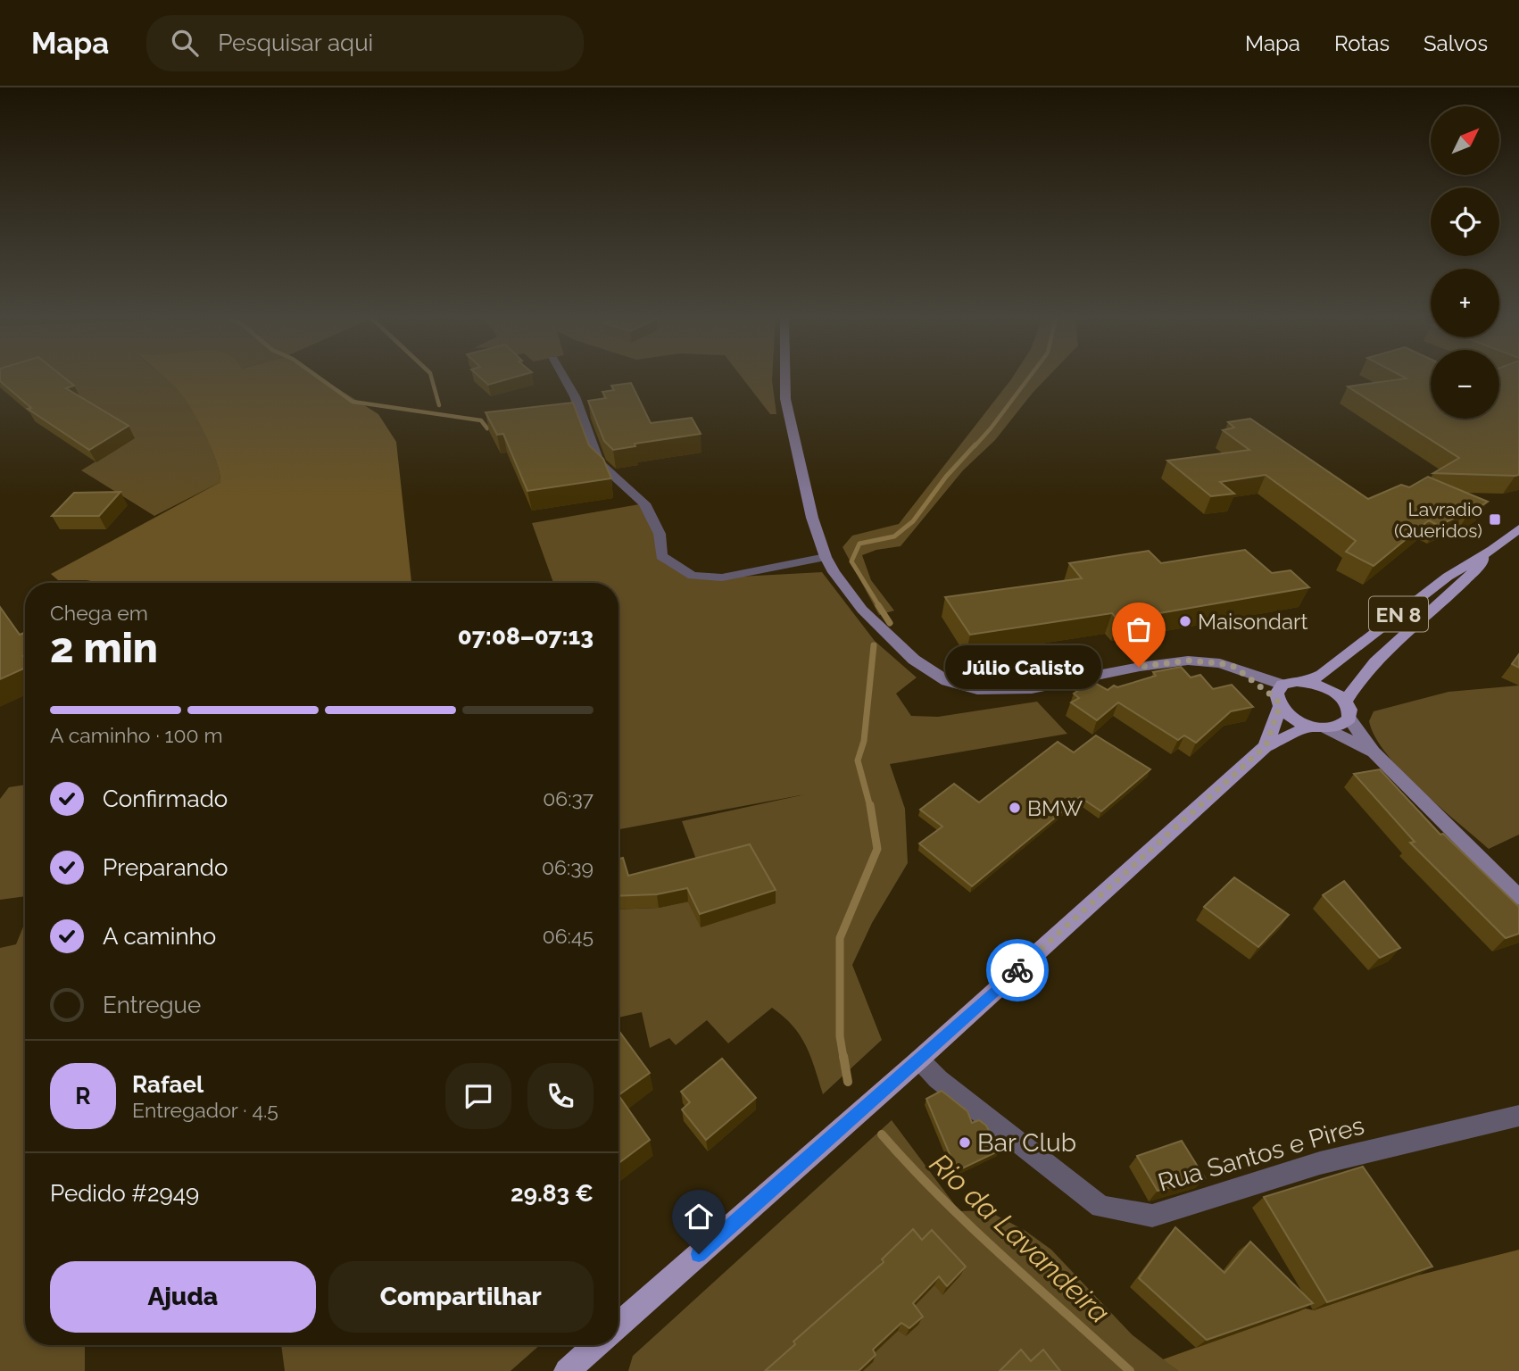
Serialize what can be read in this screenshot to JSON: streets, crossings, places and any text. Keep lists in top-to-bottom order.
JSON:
{
  "streets": {
    "main road": ["EN 8"],
    "street": ["Rua Santos e Pires"]
  },
  "water": ["Rio da Lavandeira"],
  "places": {
    "transit": ["Lavradio (Queridos)"],
    "other": [
      "Maisondart",
      "Júlio Calisto",
      "BMW",
      "Bar Club"
    ]
  },
  "north": "top right",
  "page": {
    "header": "Mapa",
    "search": "Pesquisar aqui",
    "nav": ["Mapa", "Rotas", "Salvos"],
    "map_buttons": ["+", "−"],
    "heading": ["2 min", "Chega em", "07:08–07:13"],
    "panel": [
      "Rafael",
      "Entregador · 4.5",
      "Pedido #2949",
      "29.83 €"
    ],
    "bubble": "Júlio Calisto",
    "bar": "A caminho · 100 m",
    "list": [
      ["Confirmado", "06:37"],
      ["Preparando", "06:39"],
      ["A caminho", "06:45"],
      "Entregue"
    ],
    "round": "R",
    "buttons": ["Ajuda", "Compartilhar"]
  }
}
